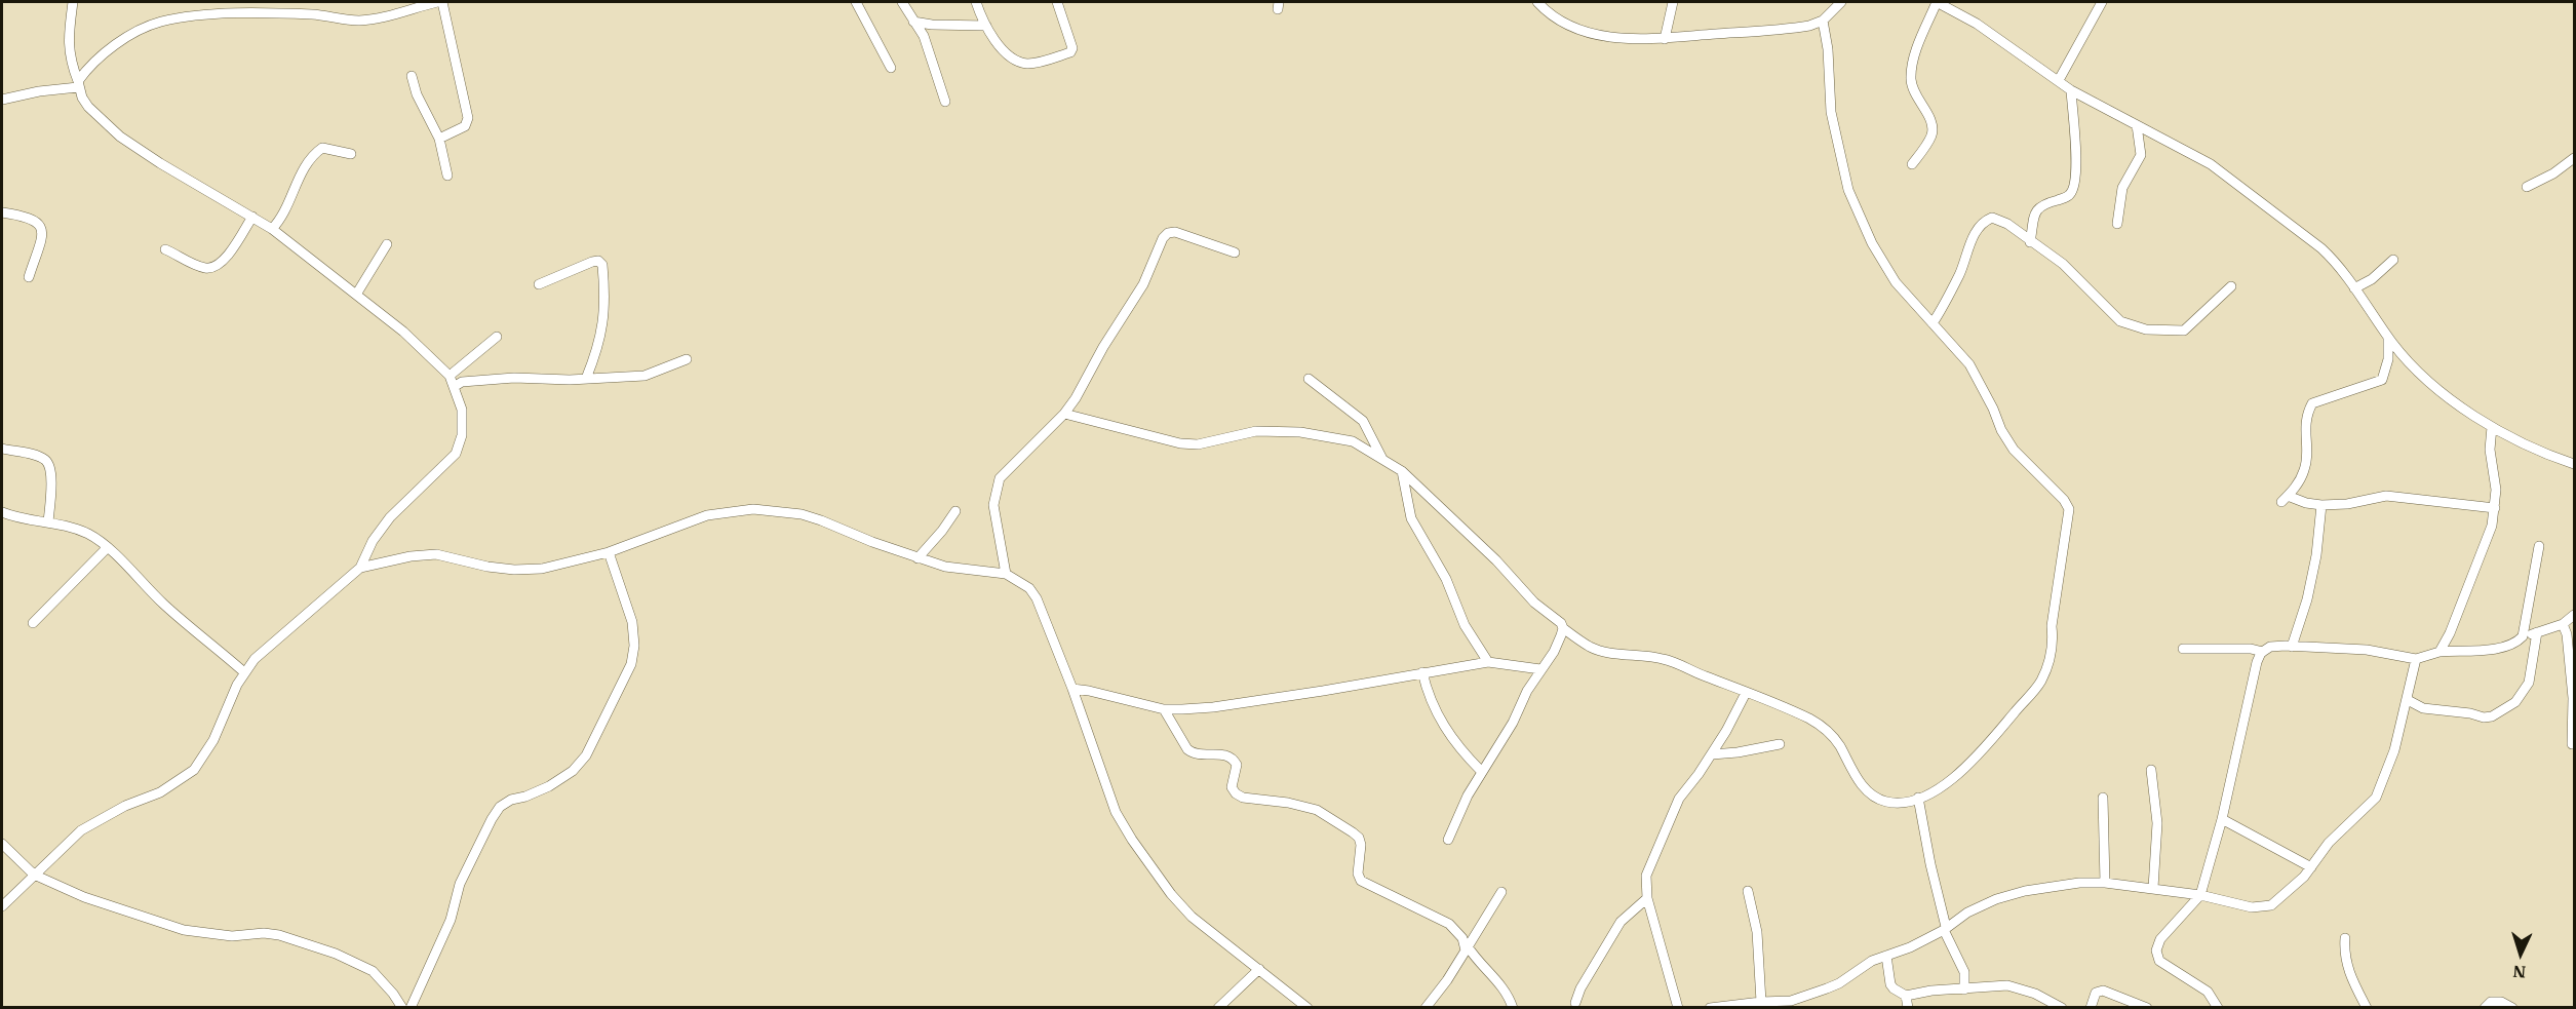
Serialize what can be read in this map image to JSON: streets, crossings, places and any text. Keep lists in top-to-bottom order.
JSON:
{
  "north": "bottom"
}
